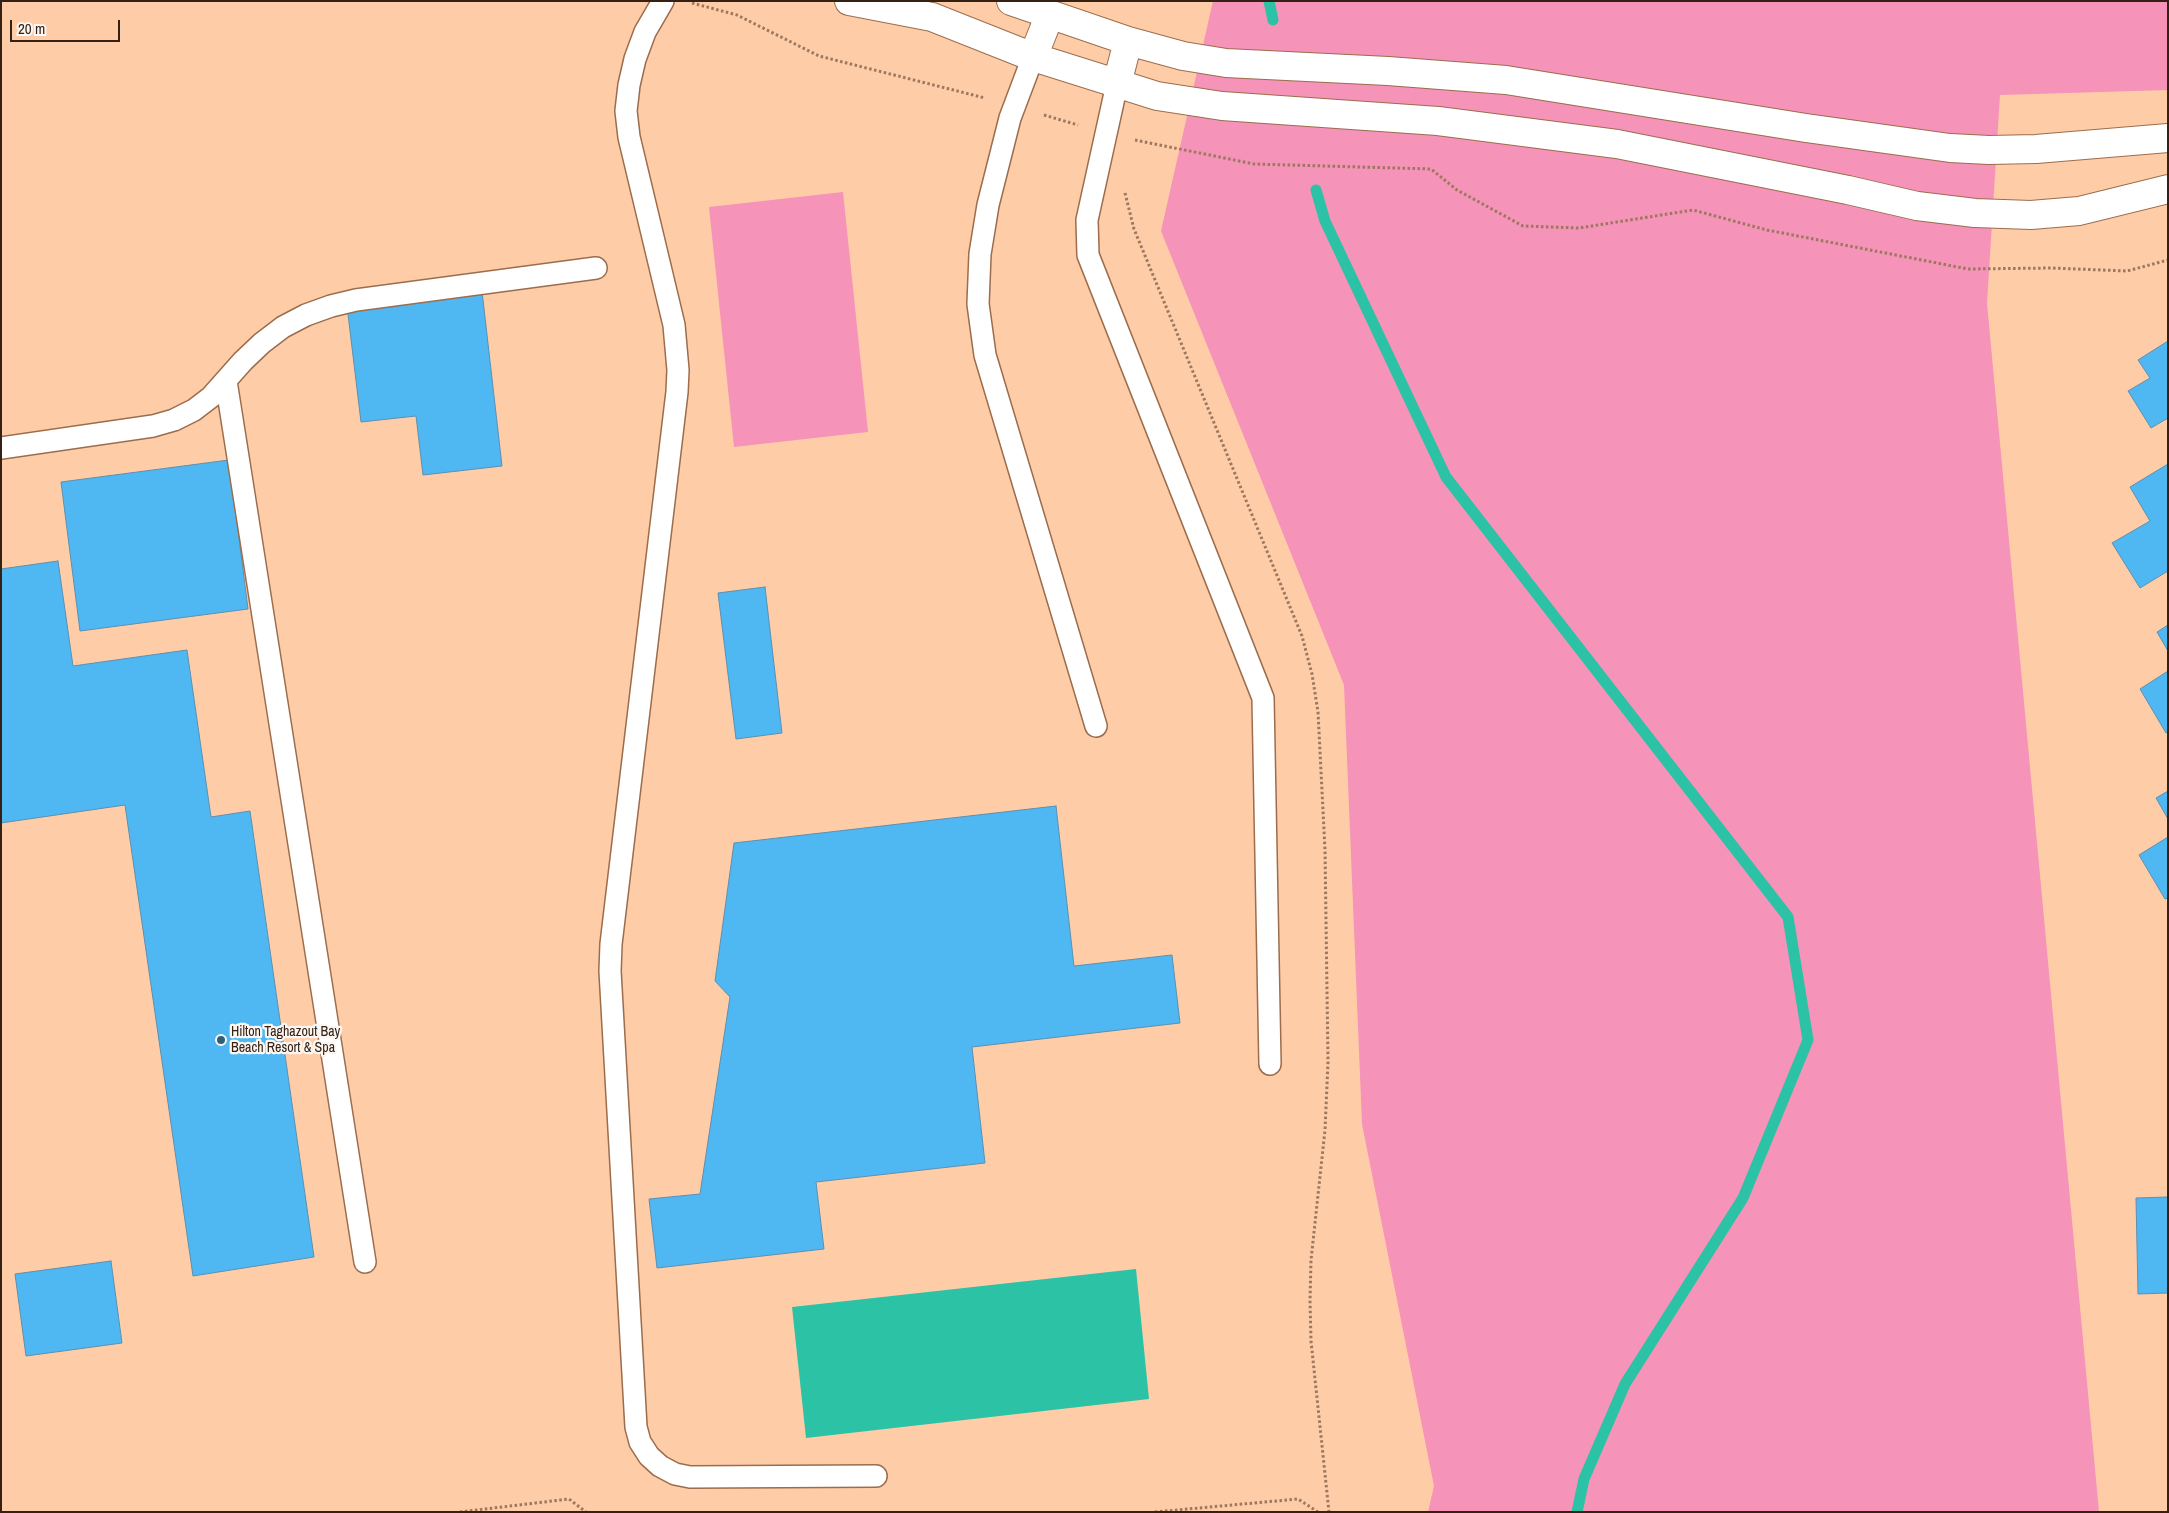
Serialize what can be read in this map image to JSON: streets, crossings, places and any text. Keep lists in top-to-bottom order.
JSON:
{
  "places": ["Hilton Taghazout Bay Beach Resort & Spa"],
  "scale_bar": "20 m"
}
